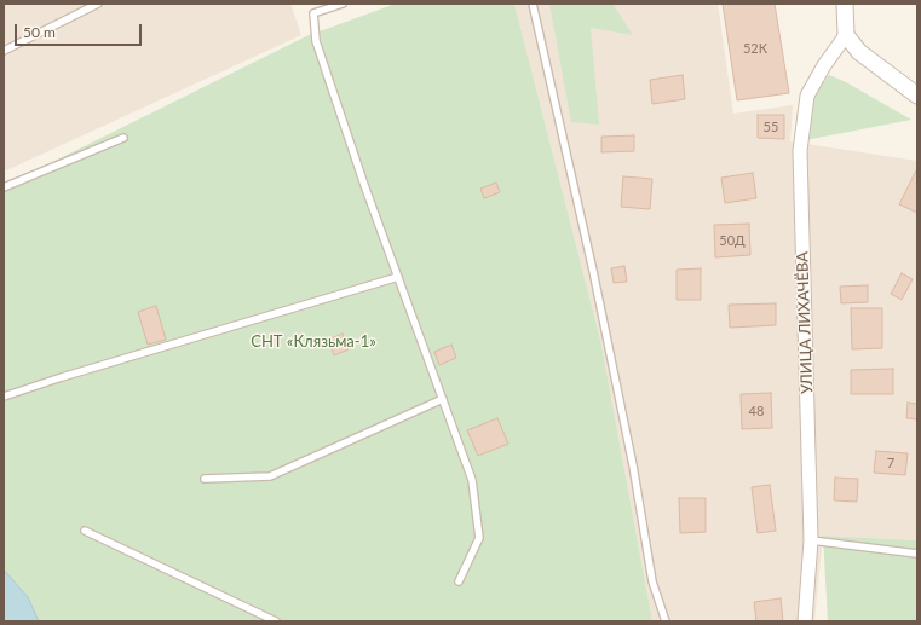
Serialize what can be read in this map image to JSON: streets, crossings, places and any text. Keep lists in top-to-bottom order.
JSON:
{
  "streets": {
    "street": ["УЛИЦА ЛИХАЧЁВА"]
  },
  "parks": ["СНТ «Клязьма-1»"],
  "house_numbers": [
    "52К",
    "55",
    "50Д",
    "48",
    "7"
  ],
  "scale_bar": "50 m"
}
